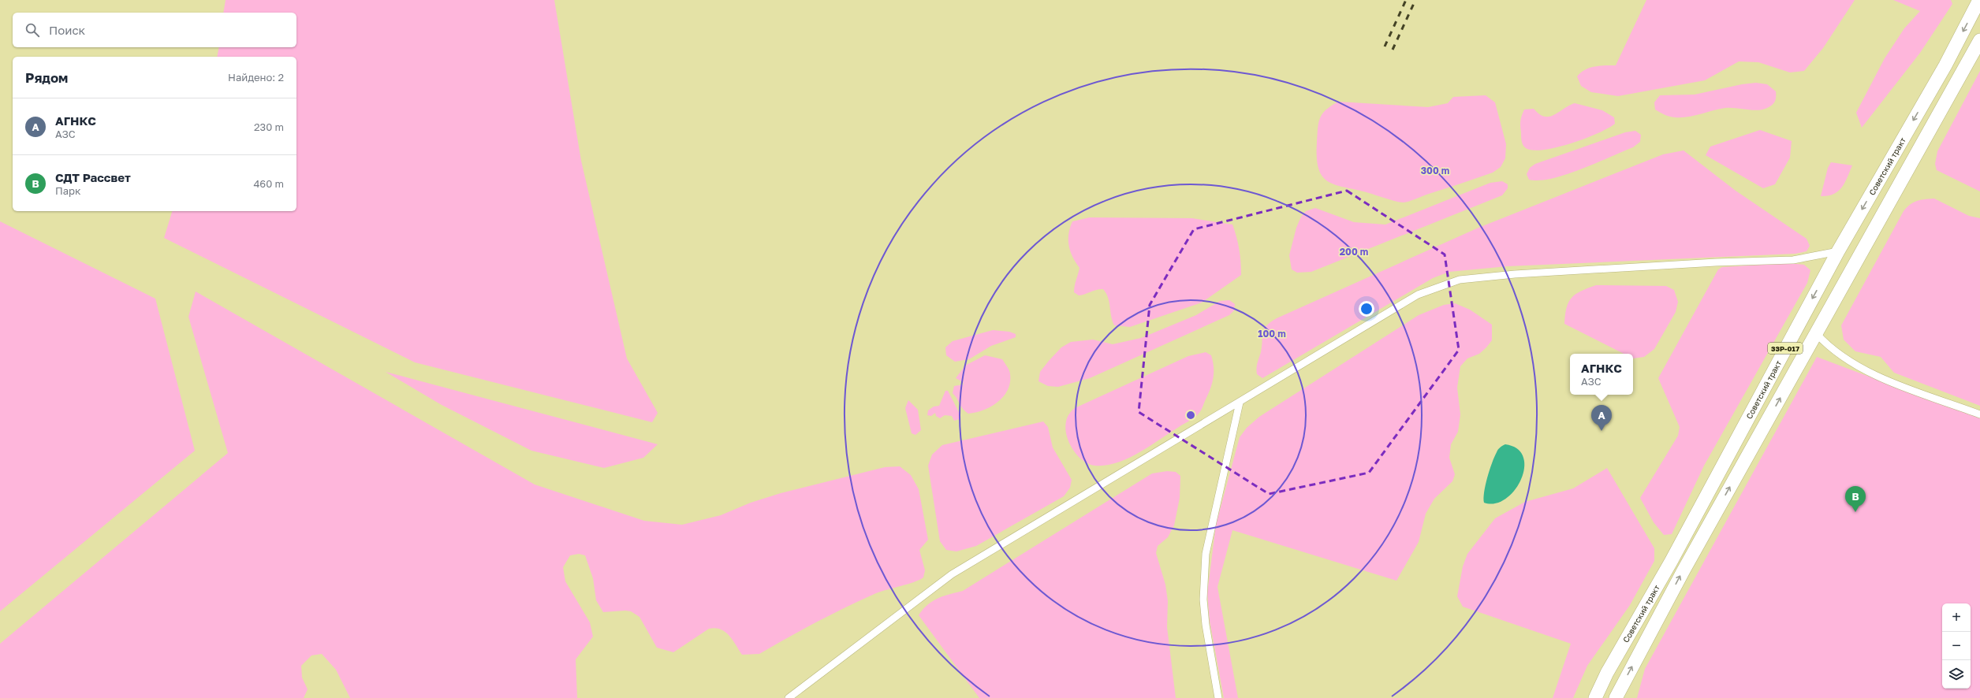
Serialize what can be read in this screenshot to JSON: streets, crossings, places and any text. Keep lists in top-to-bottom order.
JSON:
{
  "streets": {
    "highway": ["Советский тракт", "33Р-017"]
  },
  "page": {
    "search": "Поиск",
    "heading": ["Рядом", "Найдено: 2"],
    "list": [
      {
        "mark": "A",
        "name": "АГНКС",
        "note": "АЗС",
        "value": "230 m"
      },
      {
        "mark": "B",
        "name": "СДТ Рассвет",
        "note": "Парк",
        "value": "460 m"
      }
    ],
    "popup": ["АГНКС", "АЗС"],
    "pins": ["A", "B"],
    "map_buttons": ["+", "−"]
  },
  "rings": ["300 m", "200 m", "100 m"]
}
